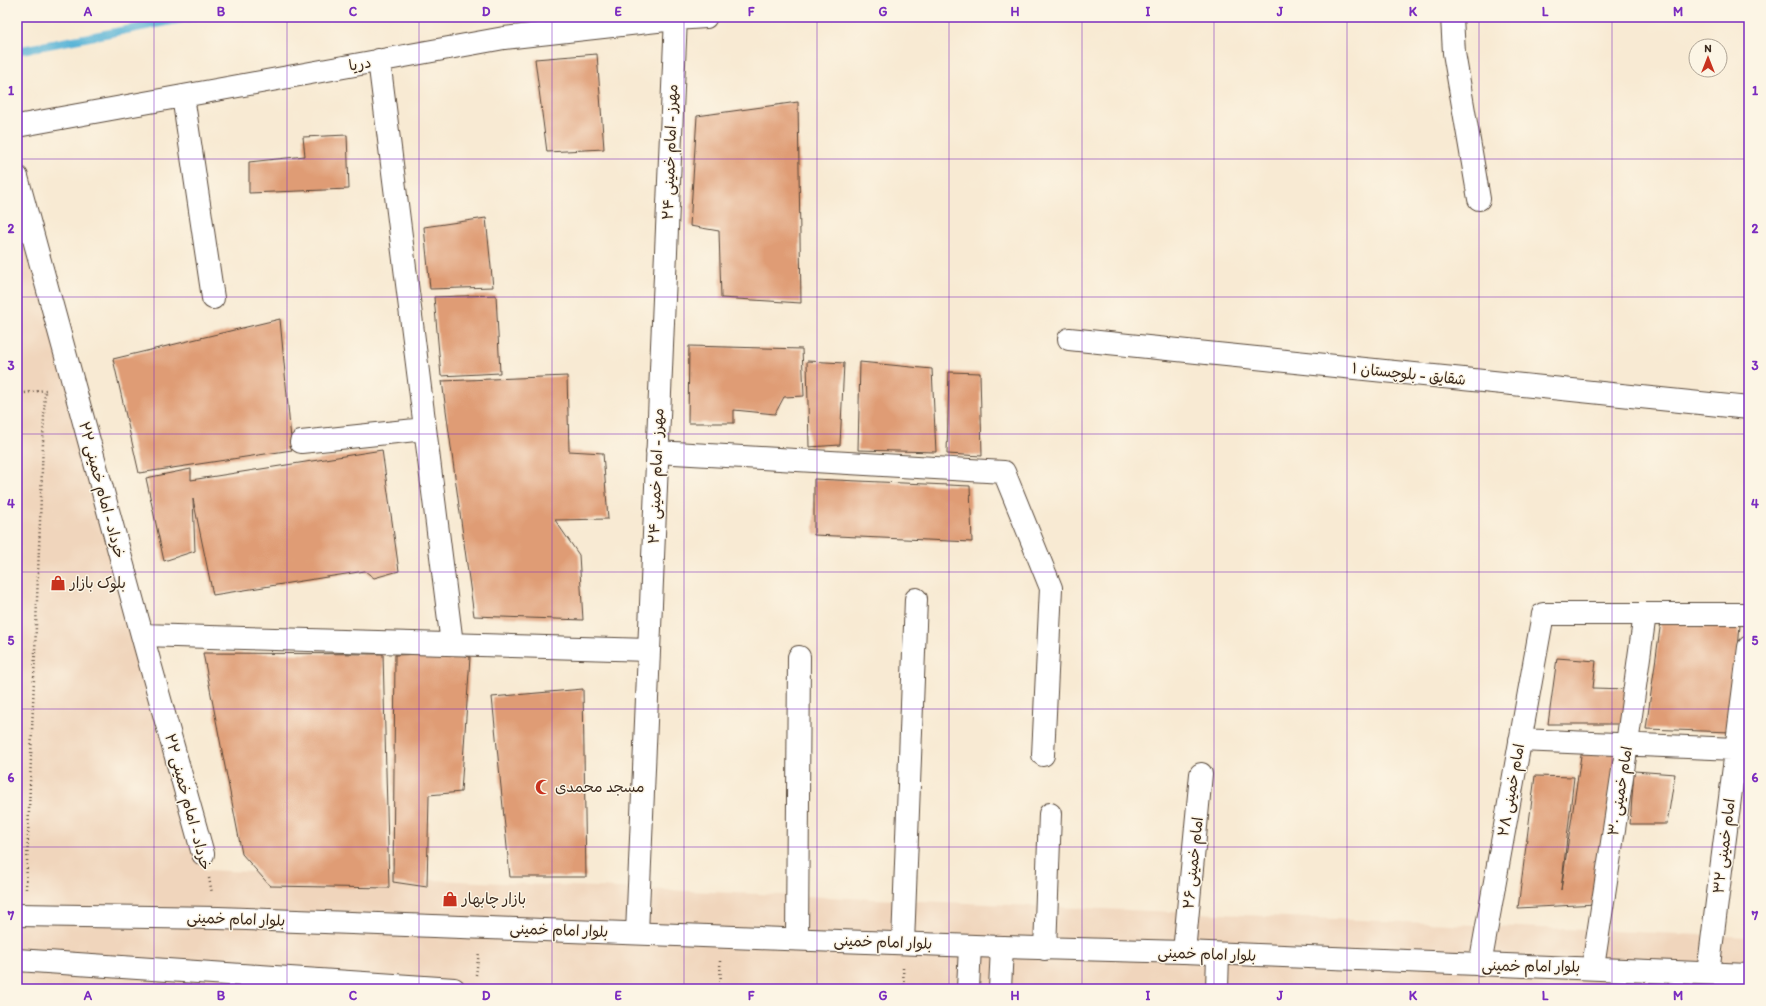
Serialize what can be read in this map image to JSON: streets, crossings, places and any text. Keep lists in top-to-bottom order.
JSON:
{
  "streets": {
    "street": [
      "دریا",
      "مهرز - امام خمینی ۲۴",
      "شقایق - بلوچستان ۱",
      "خرداد - امام خمینی ۲۲",
      "امام خمینی ۲۸",
      "امام خمینی ۳۰",
      "امام خمینی ۳۲",
      "امام خمینی ۲۶",
      "بلوار امام خمینی"
    ]
  },
  "crossings": [
    ["دریا", "مهرز - امام خمینی ۲۴"],
    ["مهرز - امام خمینی ۲۴", "بلوار امام خمینی"],
    ["خرداد - امام خمینی ۲۲", "بلوار امام خمینی"],
    ["امام خمینی ۲۸", "امام خمینی ۳۰"],
    ["امام خمینی ۲۸", "بلوار امام خمینی"],
    ["امام خمینی ۳۰", "بلوار امام خمینی"],
    ["امام خمینی ۳۲", "بلوار امام خمینی"],
    ["امام خمینی ۲۶", "بلوار امام خمینی"]
  ],
  "places": {
    "shop": ["بلوک بازار", "بازار چابهار"],
    "mosque": ["مسجد محمدی"]
  },
  "north": "top",
  "grid": {
    "columns": [
      "A",
      "B",
      "C",
      "D",
      "E",
      "F",
      "G",
      "H",
      "I",
      "J",
      "K",
      "L",
      "M"
    ],
    "rows": [
      "1",
      "2",
      "3",
      "4",
      "5",
      "6",
      "7"
    ]
  }
}
